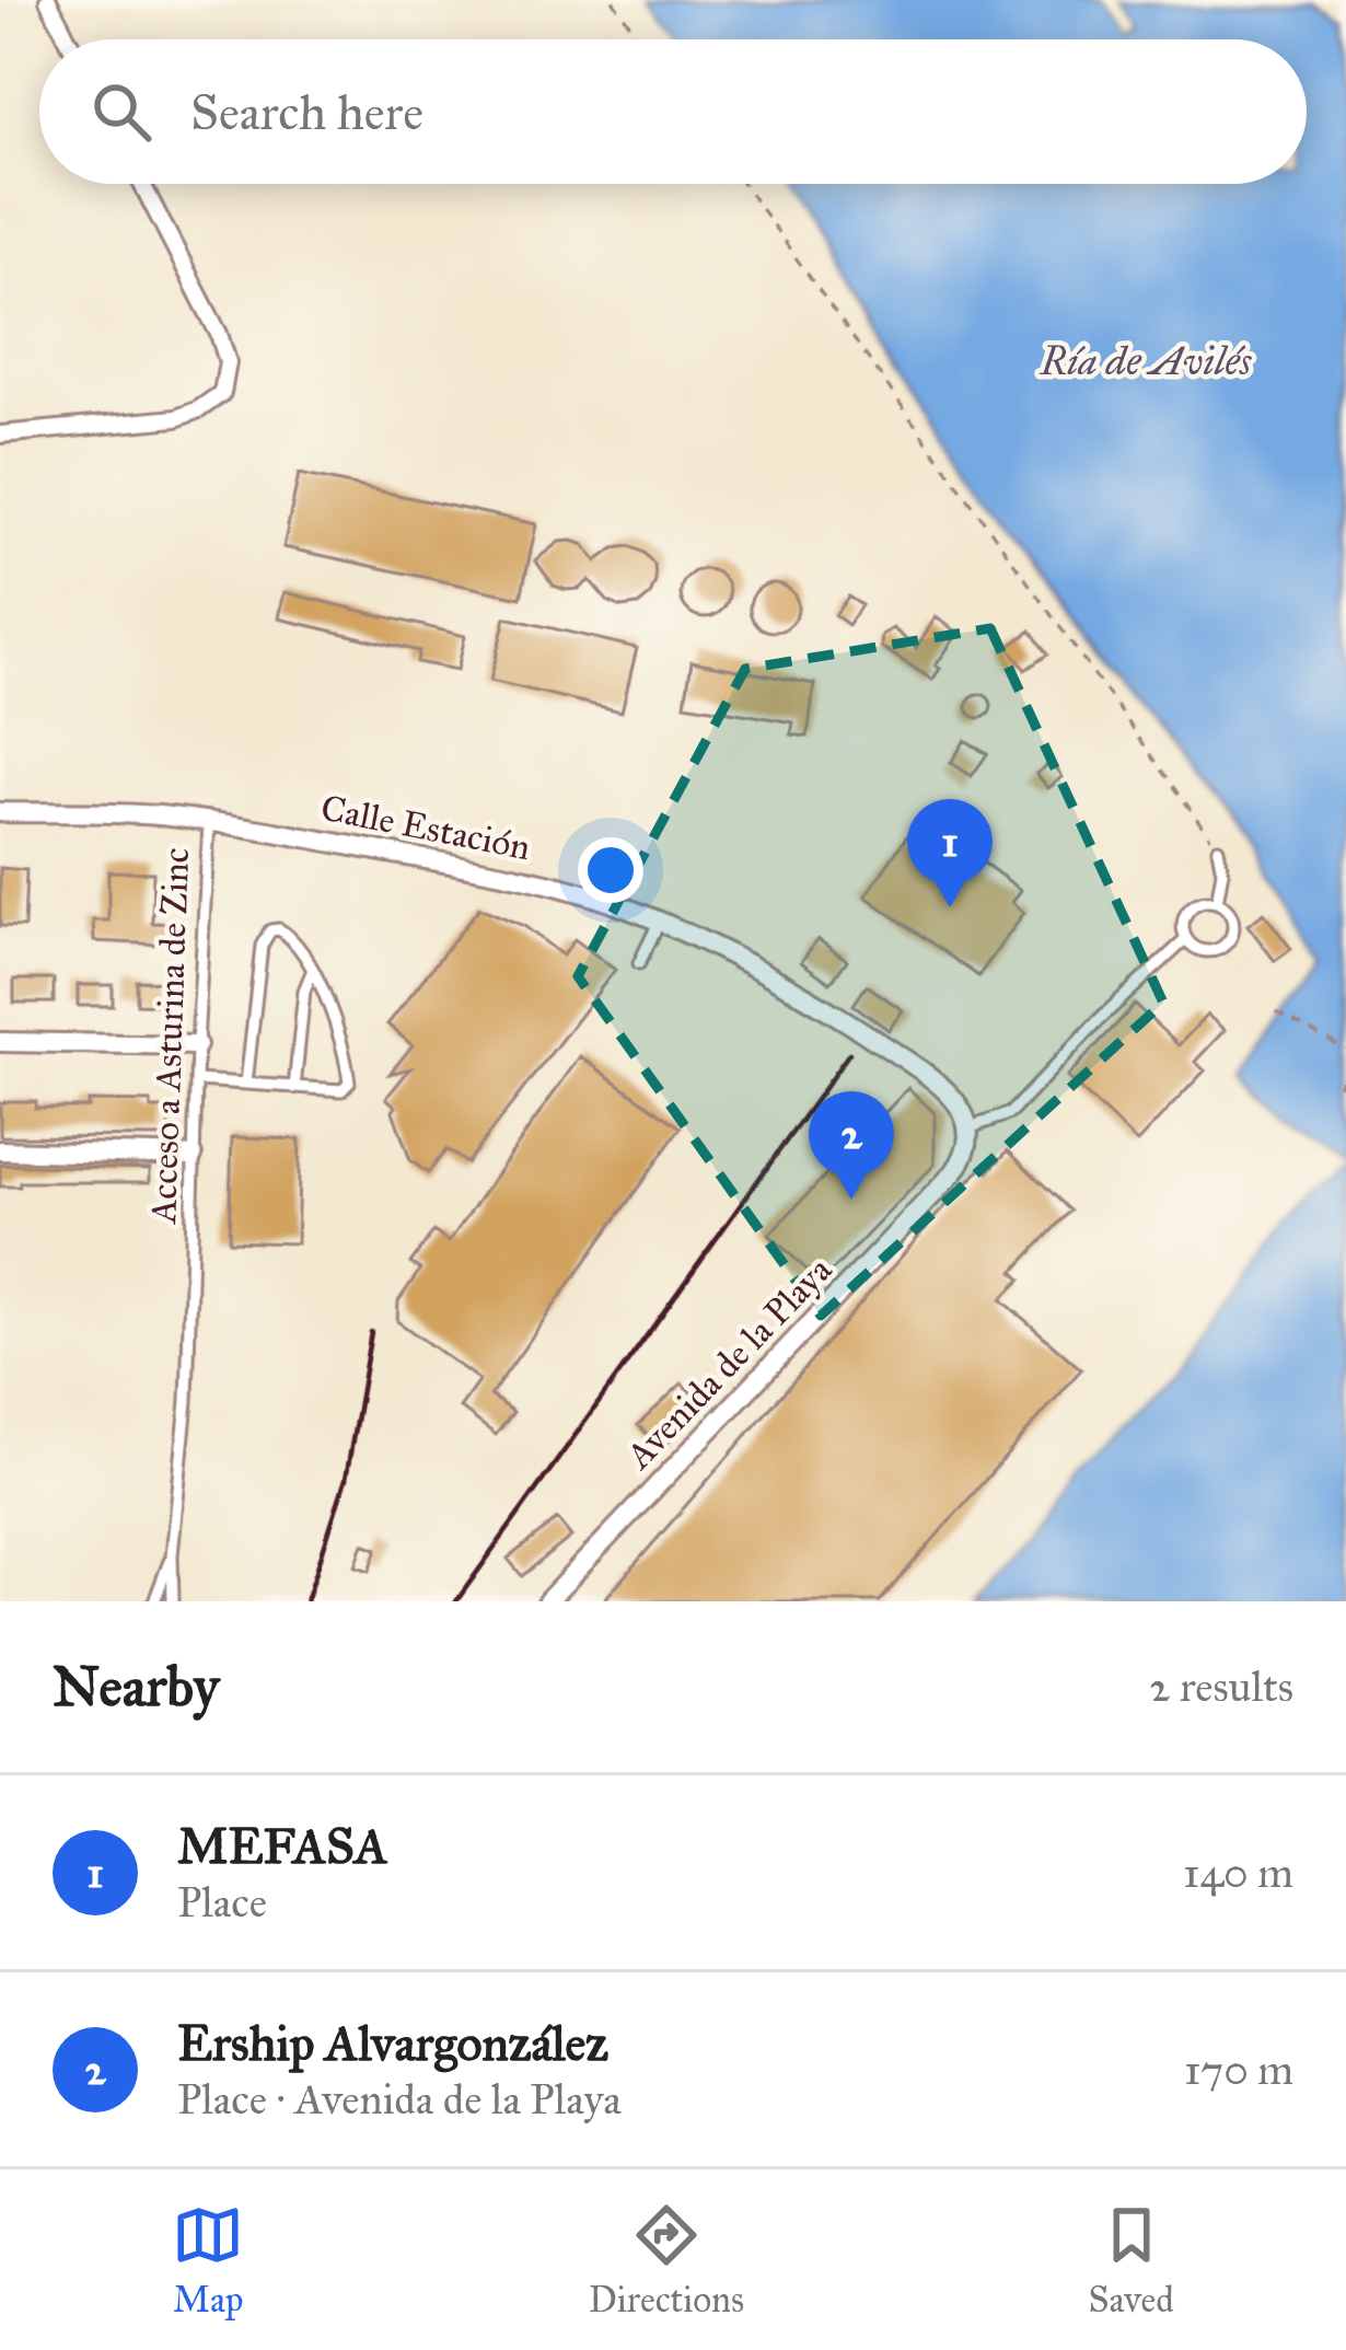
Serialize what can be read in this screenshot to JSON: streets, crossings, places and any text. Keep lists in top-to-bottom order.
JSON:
{
  "streets": {
    "street": ["Calle Estación", "Avenida de la Playa"],
    "lane": ["Acceso a Asturina de Zinc"]
  },
  "crossings": [
    ["Calle Estación", "Acceso a Asturina de Zinc"],
    ["Calle Estación", "Avenida de la Playa"]
  ],
  "water": ["Ría de Avilés"],
  "page": {
    "search": "Search here",
    "pins": ["1", "2"],
    "heading": ["Nearby", "2 results"],
    "list": [
      {
        "mark": "1",
        "name": "MEFASA",
        "note": "Place",
        "value": "140 m"
      },
      {
        "mark": "2",
        "name": "Ership Alvargonzález",
        "note": "Place · Avenida de la Playa",
        "value": "170 m"
      }
    ],
    "nav": ["Map", "Directions", "Saved"]
  }
}
